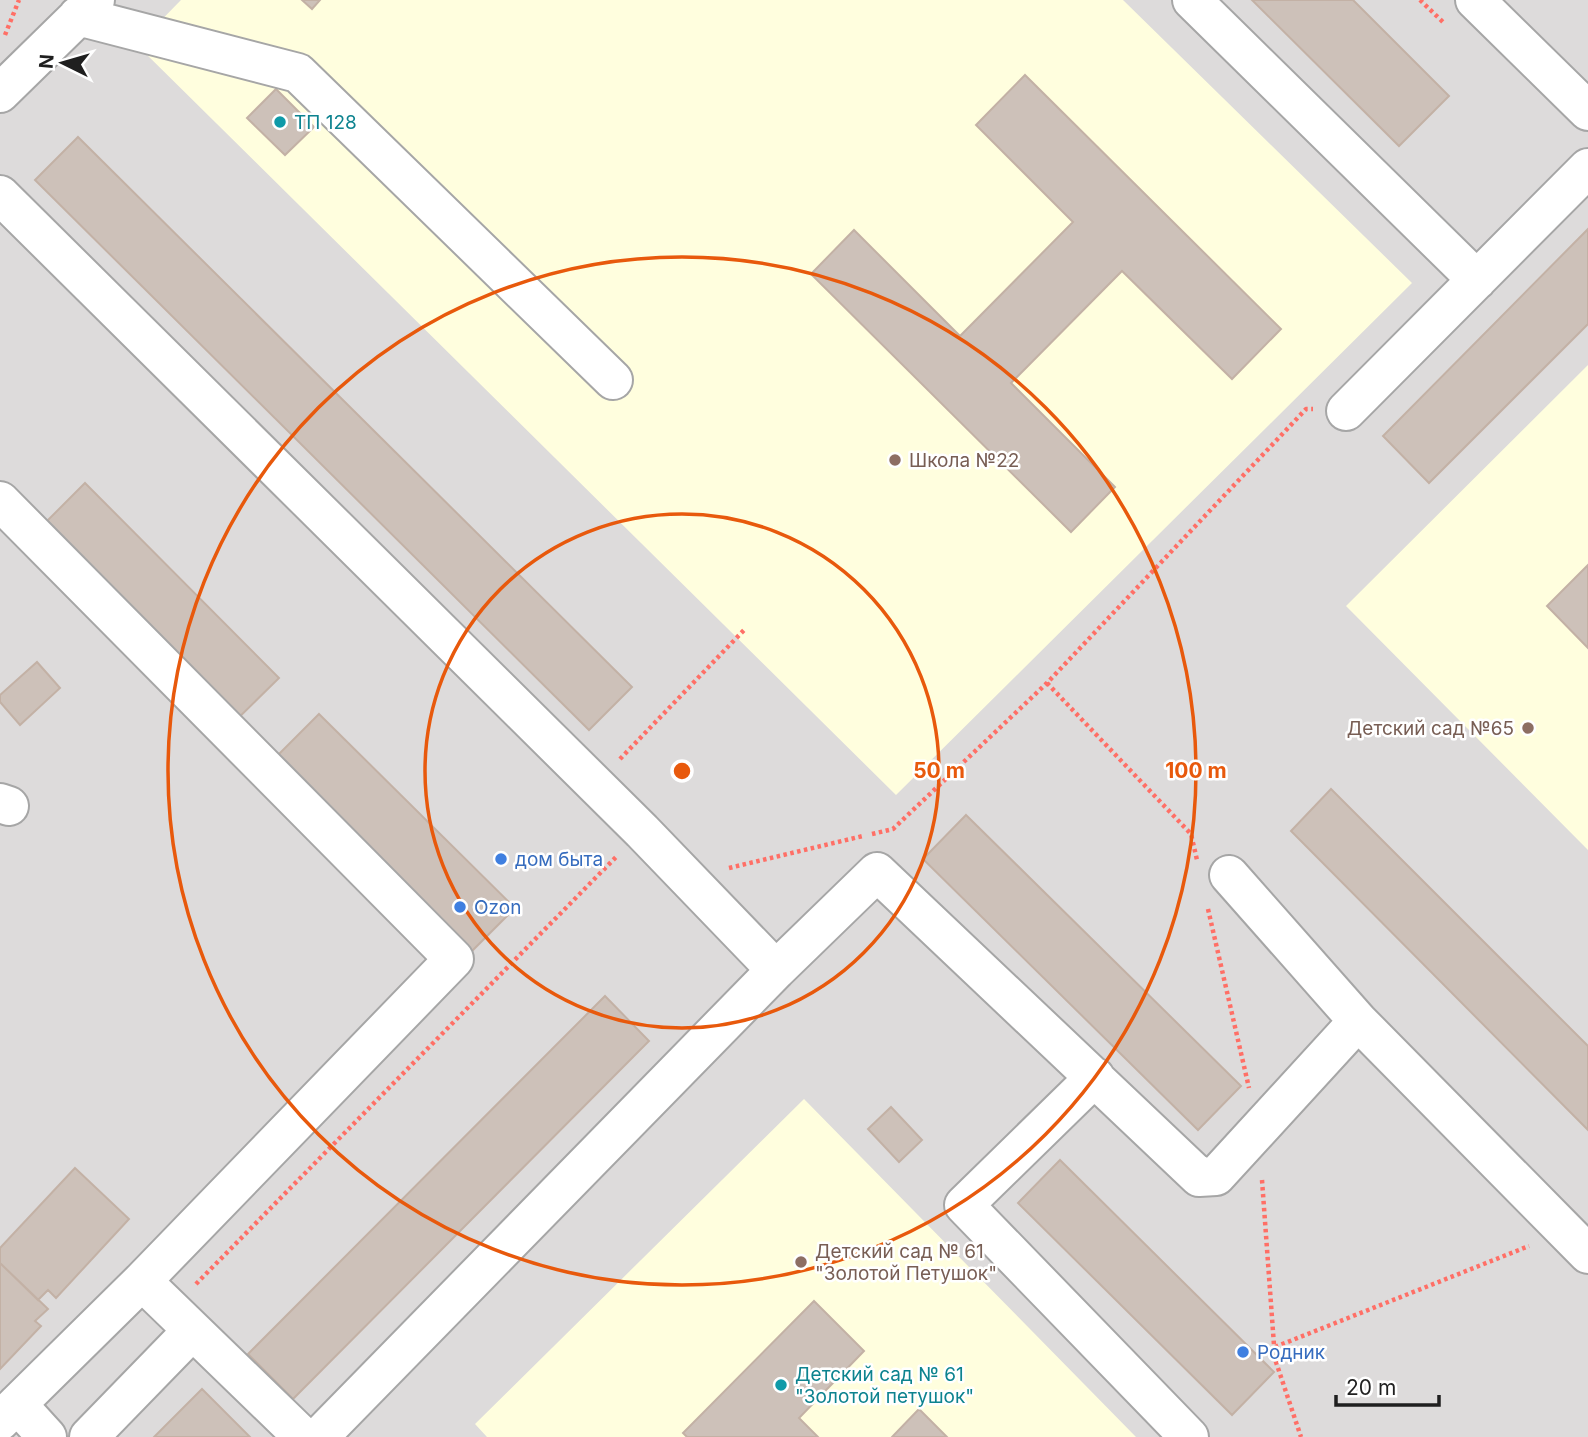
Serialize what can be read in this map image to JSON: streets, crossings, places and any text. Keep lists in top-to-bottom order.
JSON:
{
  "places": [
    "ТП 128",
    "Школа №22",
    "Детский сад №65",
    "дом быта",
    "Ozon",
    "Детский сад № 61 \"Золотой Петушок\"",
    "Родник",
    "Детский сад № 61 \"Золотой петушок\""
  ],
  "scale_bar": "20 m",
  "north": "left",
  "rings": ["50 m", "100 m"]
}
